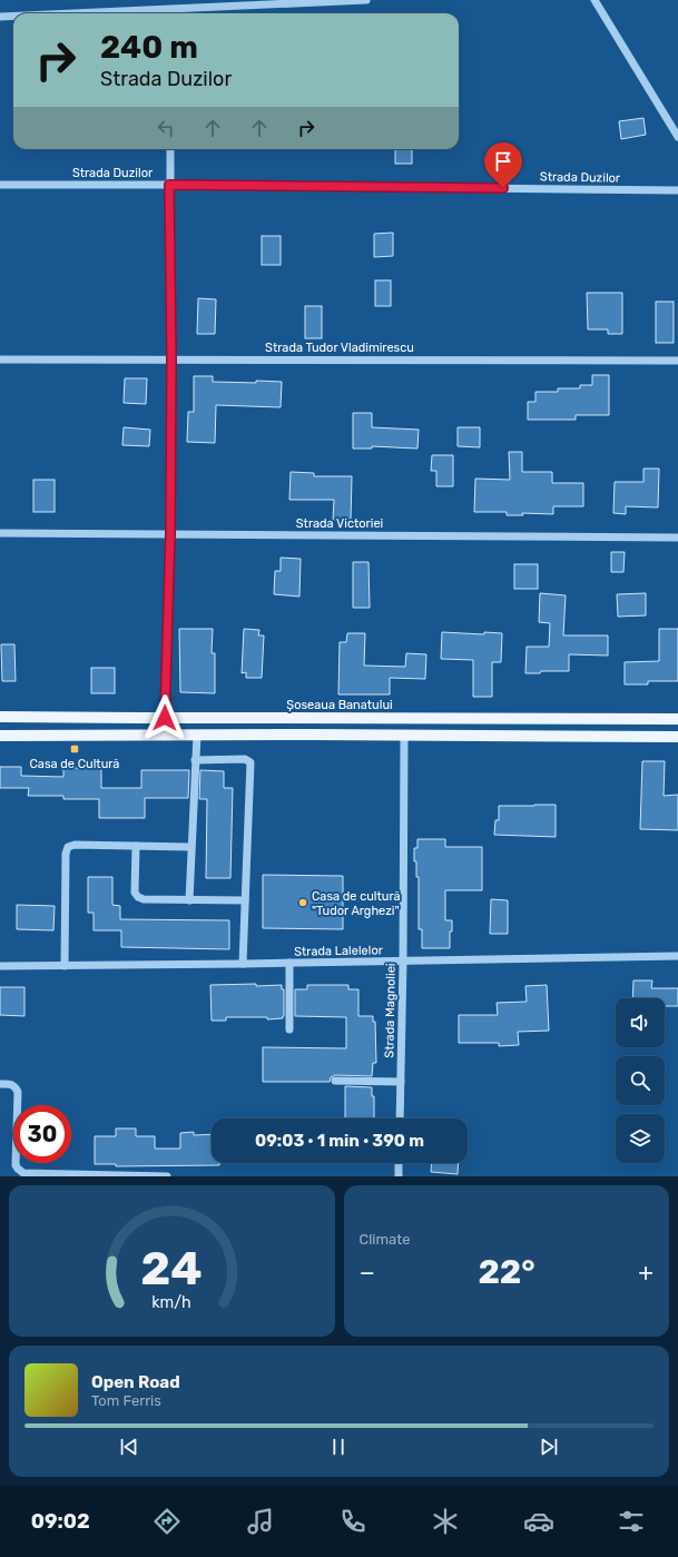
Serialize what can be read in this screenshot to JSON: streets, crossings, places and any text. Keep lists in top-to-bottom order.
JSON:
{
  "streets": {
    "main road": ["Șoseaua Banatului"],
    "street": [
      "Strada Duzilor",
      "Strada Tudor Vladimirescu",
      "Strada Victoriei",
      "Strada Lalelelor",
      "Strada Magnoliei"
    ]
  },
  "crossings": [
    ["Strada Lalelelor", "Strada Magnoliei"]
  ],
  "places": {
    "transit": ["Casa de Cultură"],
    "other": ["Casa de cultură \"Tudor Arghezi\""]
  },
  "page": {
    "turn": ["240 m", "Strada Duzilor"],
    "limit": "30",
    "trip": "09:03 · 1 min · 390 m",
    "tile": "Climate",
    "heat": ["−", "22°", "+"],
    "song": ["Open Road", "Tom Ferris"],
    "tabs": "09:02",
    "gauge": ["24", "km/h"]
  }
}
